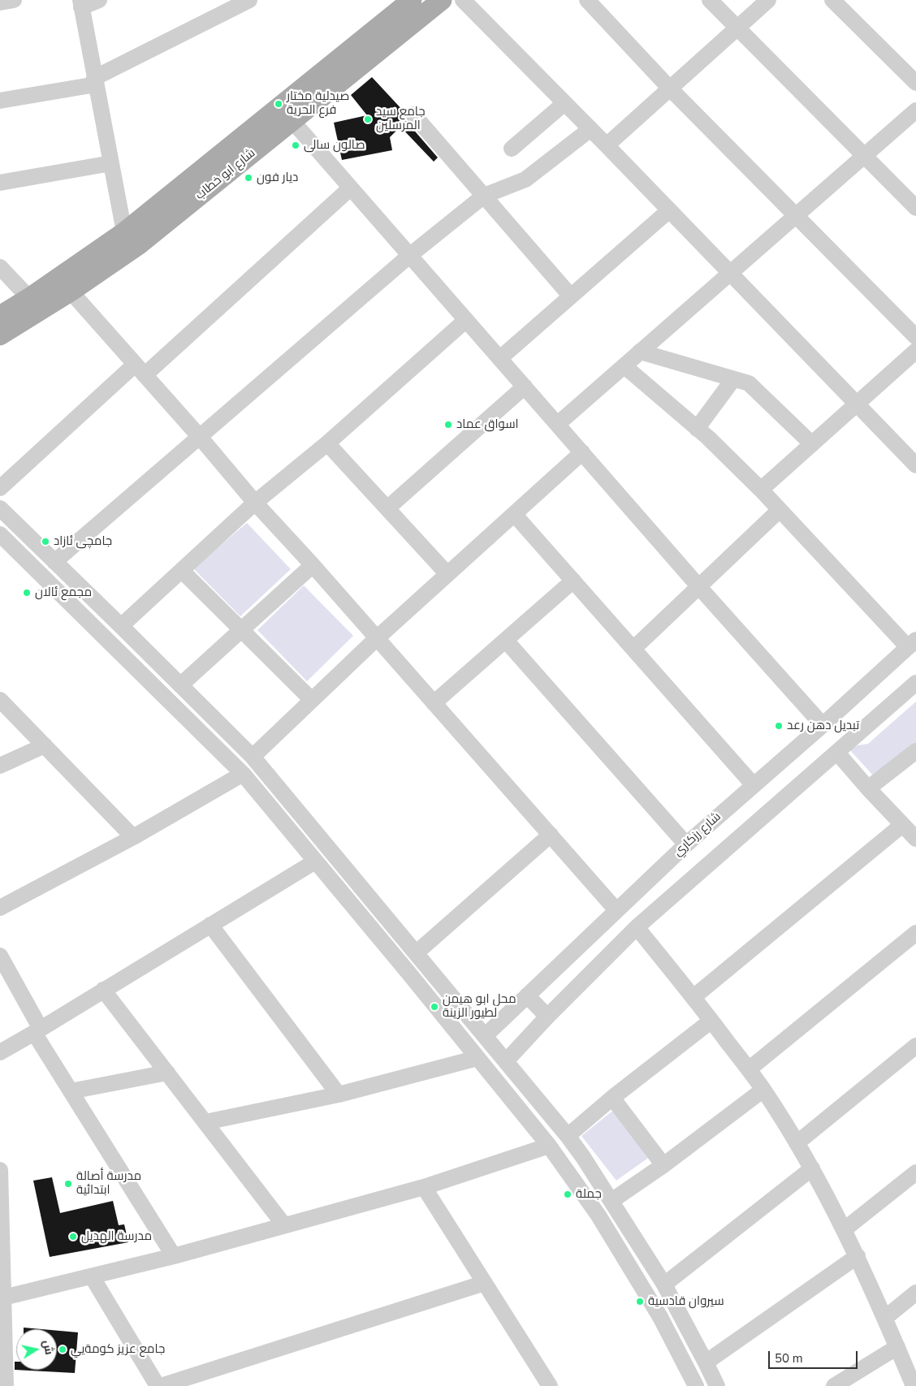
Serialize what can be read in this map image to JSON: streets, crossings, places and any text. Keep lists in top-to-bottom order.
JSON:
{
  "streets": {
    "main road": ["شارع ابو خطاب"],
    "street": ["شارع رزكاري"]
  },
  "places": [
    "صيدلية مختار فرع الحرية",
    "جامع سيد المرسلين",
    "صالون سالى",
    "ديار فون",
    "اسواق عماد",
    "جامچی ئازاد",
    "مجمع ئالان",
    "تبديل دهن رعد",
    "محل ابو هيمن لطيور الزينة",
    "مدرسة أصالة ابتدائية",
    "جملة",
    "مدرسة الهديل",
    "سيروان قادسية",
    "جامع عزيز كومةيي"
  ],
  "scale_bar": "50 m",
  "north": "right"
}
